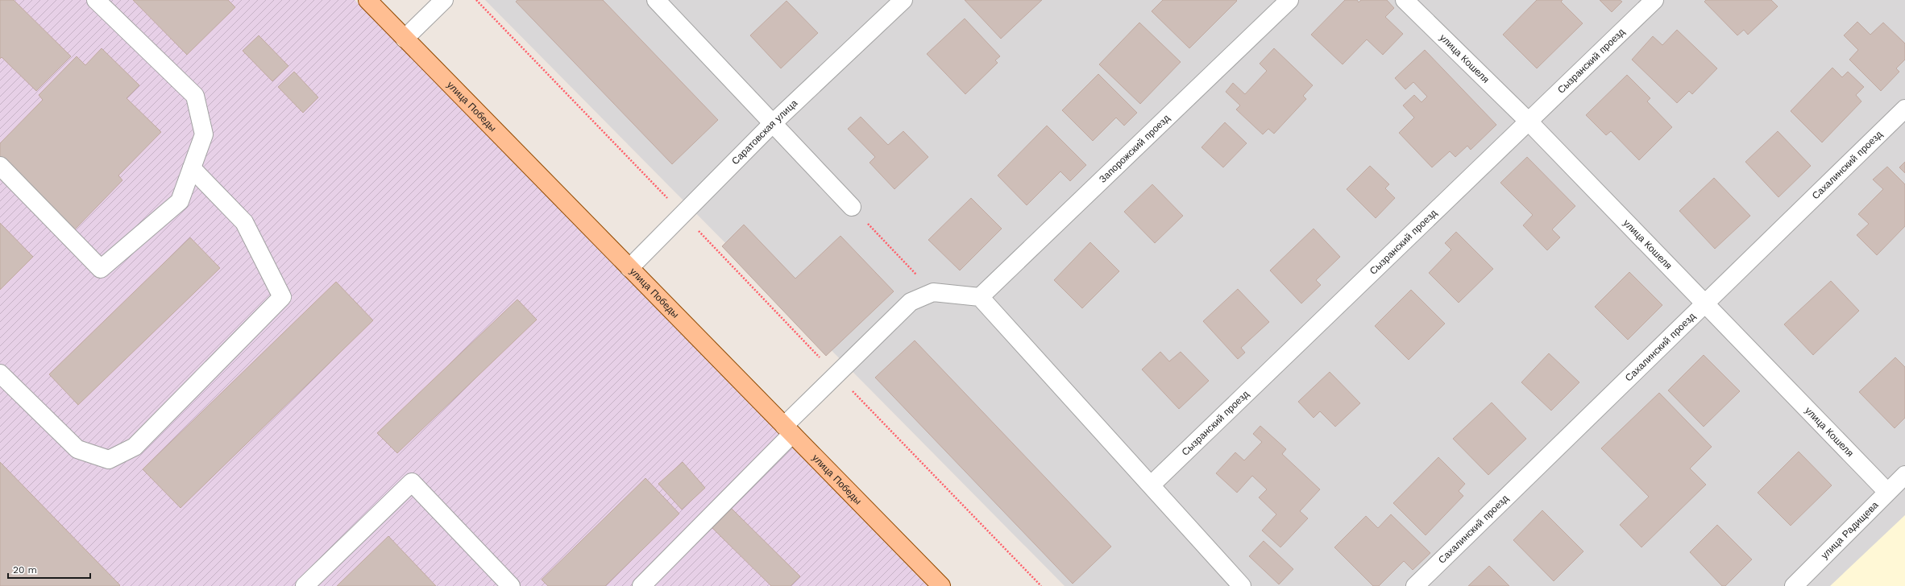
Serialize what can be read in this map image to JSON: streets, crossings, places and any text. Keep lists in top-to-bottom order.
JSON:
{
  "streets": {
    "main road": ["улица Победы"],
    "street": [
      "улица Кошеля",
      "Сызранский проезд",
      "Саратовская улица",
      "Запорожский проезд",
      "Сахалинский проезд",
      "улица Радищева"
    ]
  },
  "crossings": [
    ["улица Кошеля", "Сызранский проезд"],
    ["улица Кошеля", "Сахалинский проезд"],
    ["улица Кошеля", "улица Радищева"],
    ["улица Победы", "Саратовская улица"]
  ],
  "scale_bar": "20 m"
}
